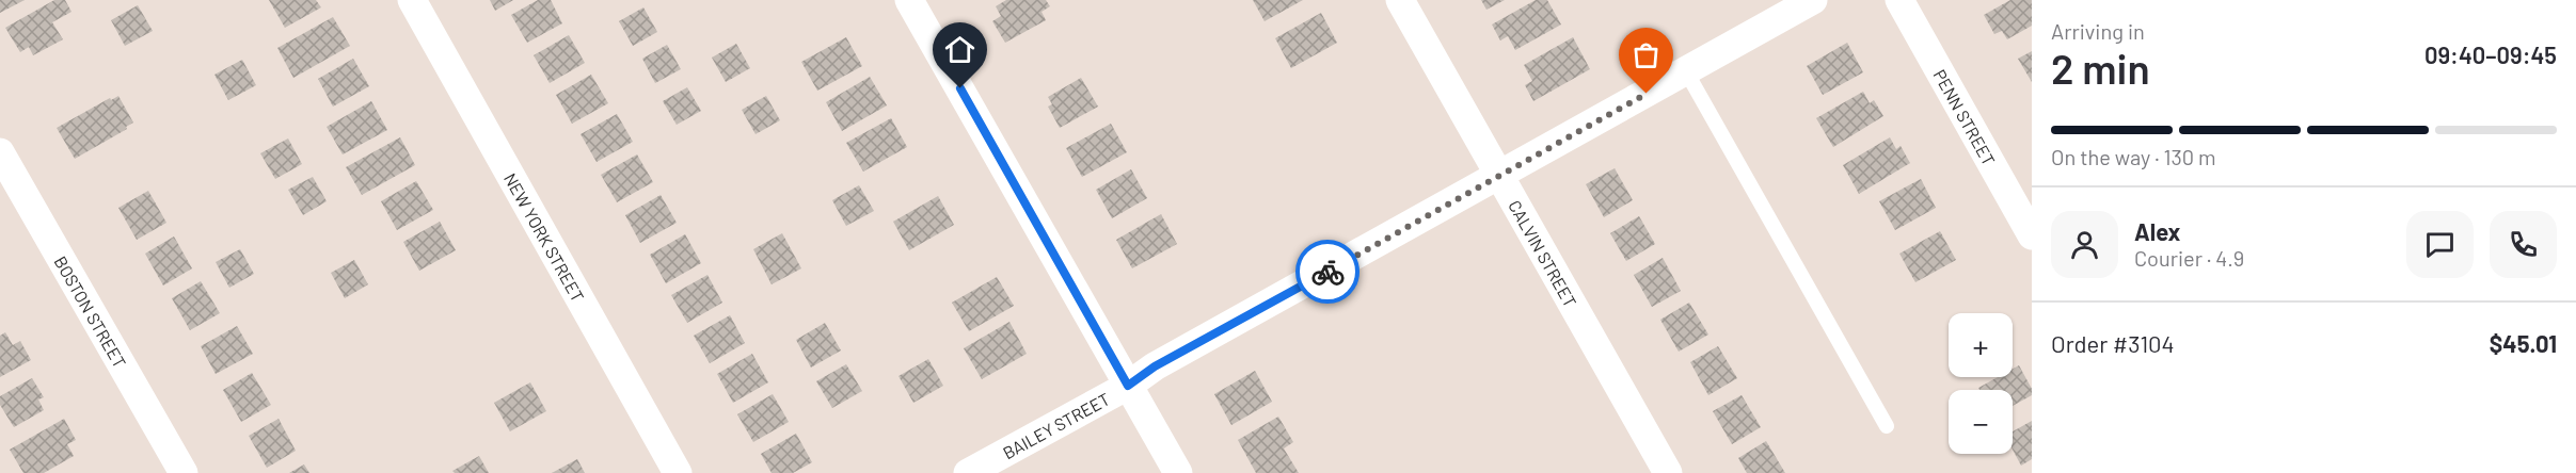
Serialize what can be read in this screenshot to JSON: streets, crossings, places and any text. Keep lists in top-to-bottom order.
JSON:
{
  "streets": {
    "street": [
      "PENN STREET",
      "NEW YORK STREET",
      "CALVIN STREET",
      "BOSTON STREET",
      "BAILEY STREET"
    ]
  },
  "crossings": [
    ["CALVIN STREET", "BAILEY STREET"]
  ],
  "page": {
    "heading": ["2 min", "Arriving in", "09:40–09:45"],
    "panel": [
      "Alex",
      "Courier · 4.9",
      "Order #3104",
      "$45.01"
    ],
    "bar": "On the way · 130 m",
    "map_buttons": ["+", "−"]
  }
}
